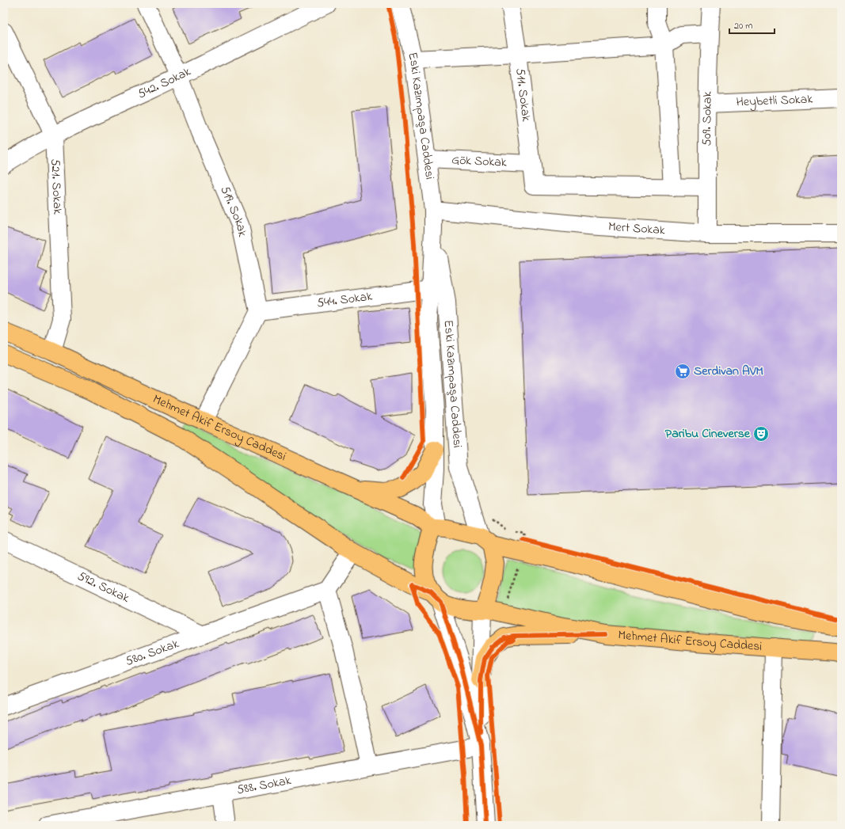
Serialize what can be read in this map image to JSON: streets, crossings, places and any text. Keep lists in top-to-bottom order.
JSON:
{
  "streets": {
    "main road": ["Mehmet Akif Ersoy Caddesi"],
    "street": [
      "542. Sokak",
      "511. Sokak",
      "Heybetli Sokak",
      "Eski Kazımpaşa Caddesi",
      "509. Sokak",
      "Gök Sokak",
      "521. Sokak",
      "519. Sokak",
      "Mert Sokak",
      "544. Sokak",
      "592. Sokak",
      "580. Sokak",
      "588. Sokak"
    ]
  },
  "crossings": [
    ["542. Sokak", "521. Sokak"],
    ["542. Sokak", "519. Sokak"],
    ["511. Sokak", "Gök Sokak"],
    ["Heybetli Sokak", "509. Sokak"],
    ["Eski Kazımpaşa Caddesi", "Gök Sokak"],
    ["Eski Kazımpaşa Caddesi", "Mert Sokak"],
    ["Eski Kazımpaşa Caddesi", "544. Sokak"],
    ["Eski Kazımpaşa Caddesi", "Mehmet Akif Ersoy Caddesi"],
    ["509. Sokak", "Mert Sokak"],
    ["521. Sokak", "Mehmet Akif Ersoy Caddesi"],
    ["519. Sokak", "544. Sokak"],
    ["592. Sokak", "580. Sokak"]
  ],
  "places": {
    "supermarket": ["Serdivan AVM"],
    "theatre": ["Paribu Cineverse"]
  },
  "scale_bar": "20 m"
}
